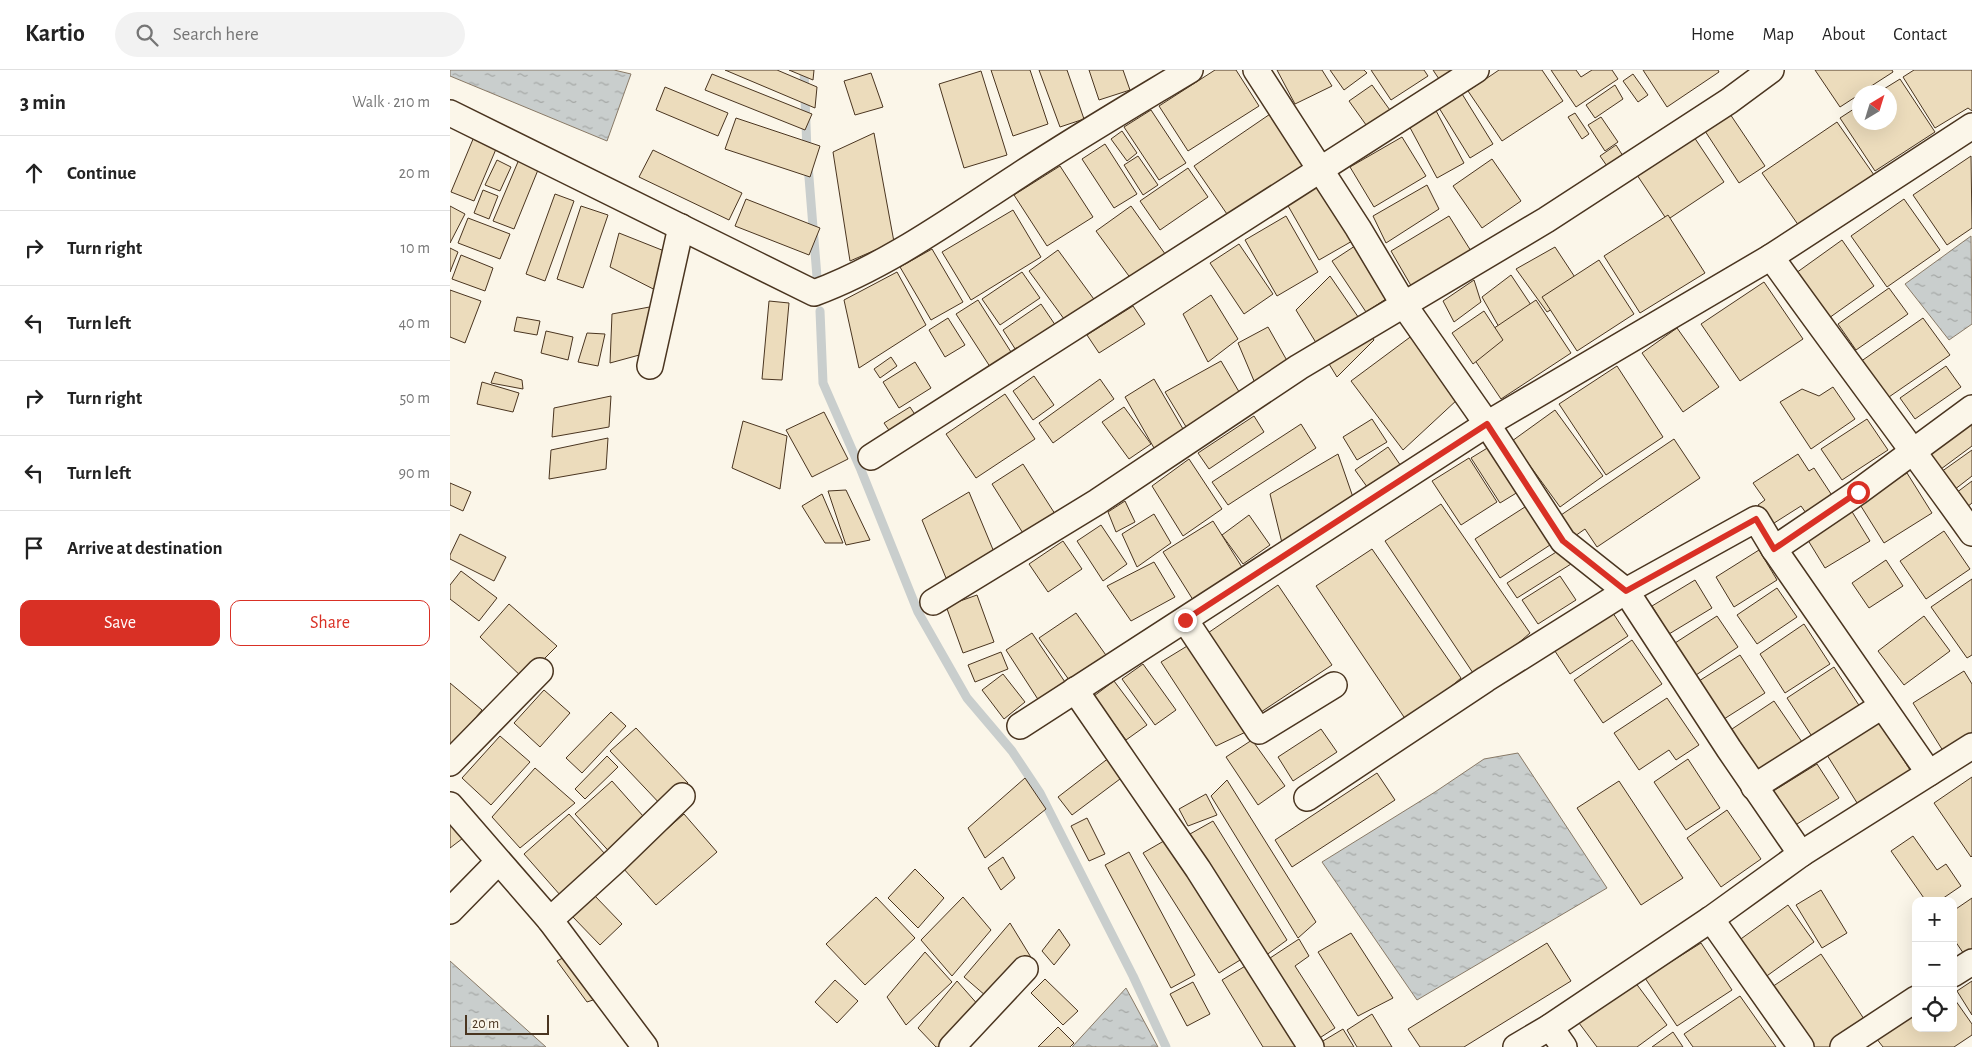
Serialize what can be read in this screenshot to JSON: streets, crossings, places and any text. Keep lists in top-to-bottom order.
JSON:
{
  "scale_bar": "20 m",
  "north": "top right",
  "page": {
    "header": "Kartio",
    "search": "Search here",
    "nav": [
      "Home",
      "Map",
      "About",
      "Contact"
    ],
    "heading": ["3 min", "Walk · 210 m"],
    "list": [
      ["Continue", "20 m"],
      ["Turn right", "10 m"],
      ["Turn left", "40 m"],
      ["Turn right", "50 m"],
      ["Turn left", "90 m"],
      "Arrive at destination"
    ],
    "buttons": ["Save", "Share"],
    "map_buttons": ["+", "−"],
    "scale": "20 m"
  }
}
